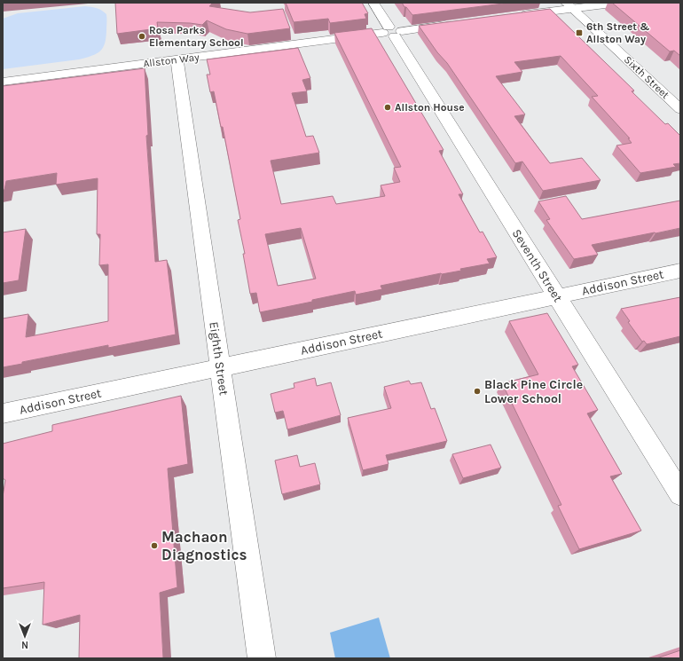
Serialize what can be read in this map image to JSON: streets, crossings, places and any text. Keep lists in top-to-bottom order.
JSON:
{
  "streets": {
    "street": [
      "Allston Way",
      "Sixth Street",
      "Seventh Street",
      "Addison Street",
      "Eighth Street"
    ]
  },
  "crossings": [
    ["Allston Way", "Seventh Street"],
    ["Allston Way", "Eighth Street"],
    ["Seventh Street", "Addison Street"],
    ["Addison Street", "Eighth Street"]
  ],
  "places": {
    "transit": ["6th Street & Allston Way"],
    "other": [
      "Rosa Parks Elementary School",
      "Allston House",
      "Black Pine Circle Lower School",
      "Machaon Diagnostics"
    ]
  },
  "north": "bottom"
}
